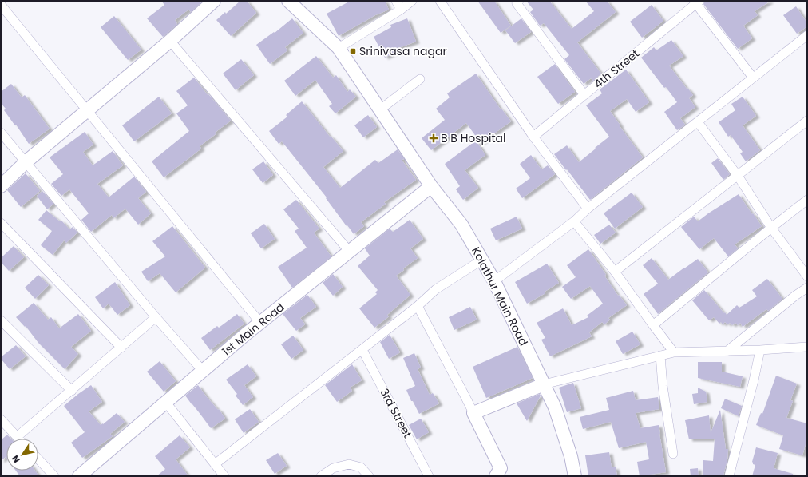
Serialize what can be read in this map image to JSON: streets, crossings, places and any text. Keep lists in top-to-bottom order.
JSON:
{
  "streets": {
    "street": [
      "4th Street",
      "Kolathur Main Road",
      "1st Main Road",
      "3rd Street"
    ]
  },
  "crossings": [
    ["Kolathur Main Road", "1st Main Road"]
  ],
  "places": {
    "transit": ["Srinivasa nagar"],
    "health": ["B B Hospital"]
  },
  "north": "bottom left"
}
